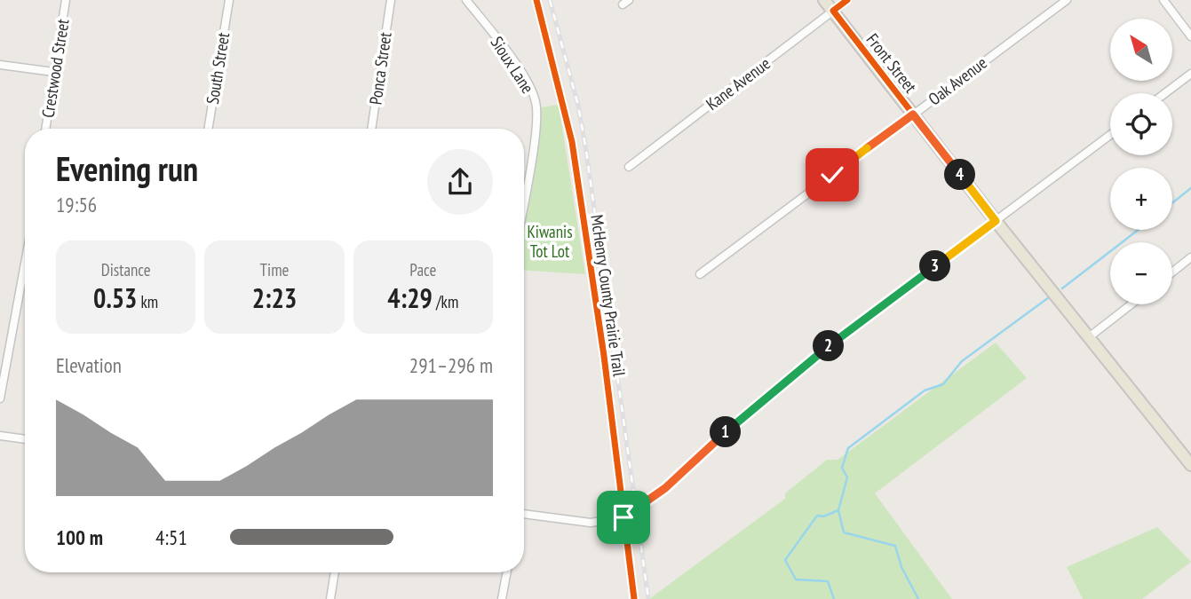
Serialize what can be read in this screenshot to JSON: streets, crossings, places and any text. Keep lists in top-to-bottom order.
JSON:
{
  "streets": {
    "main road": ["Front Street"],
    "street": [
      "Sioux Lane",
      "Crestwood Street",
      "South Street",
      "Ponca Street",
      "Oak Avenue",
      "Kane Avenue"
    ],
    "cycle path": ["McHenry County Prairie Trail"]
  },
  "crossings": [
    ["Front Street", "Oak Avenue"],
    ["Front Street", "Kane Avenue"]
  ],
  "parks": ["Kiwanis Tot Lot"],
  "north": "top left",
  "page": {
    "map_buttons": ["+", "−"],
    "heading": ["Evening run", "19:56"],
    "pins": [
      "4",
      "3",
      "2",
      "1"
    ],
    "stats": [
      ["Distance", "0.53 km"],
      ["Time", "2:23"],
      ["Pace", "4:29 /km"]
    ],
    "chart": ["Elevation", "291–296 m"],
    "list": [
      {
        "name": "100 m",
        "note": "4:51"
      }
    ]
  }
}
